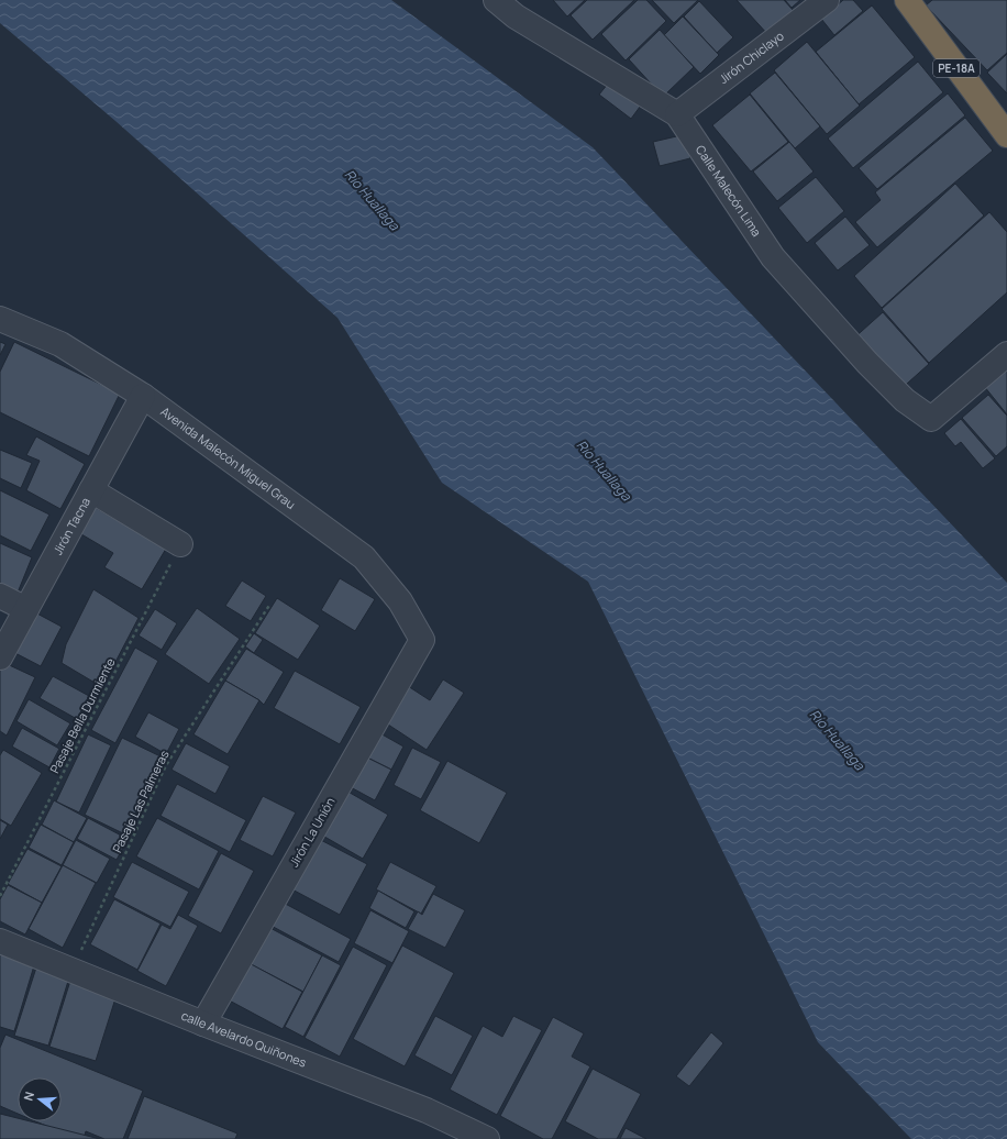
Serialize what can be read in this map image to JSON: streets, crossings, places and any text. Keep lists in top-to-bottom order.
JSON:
{
  "streets": {
    "highway": ["PE-18A"],
    "street": [
      "Jirón Chiclayo",
      "Calle Malecón Lima",
      "Avenida Malecón Miguel Grau",
      "Jirón Tacna",
      "Jirón La Unión",
      "calle Avelardo Quiñones"
    ],
    "path": ["Pasaje Bella Durmiente", "Pasaje Las Palmeras"]
  },
  "crossings": [
    ["Jirón Chiclayo", "Calle Malecón Lima"],
    ["Avenida Malecón Miguel Grau", "Jirón Tacna"],
    ["Avenida Malecón Miguel Grau", "Jirón La Unión"],
    ["Pasaje Las Palmeras", "calle Avelardo Quiñones"],
    ["Jirón La Unión", "calle Avelardo Quiñones"]
  ],
  "water": ["Río Huallaga"],
  "north": "left"
}
